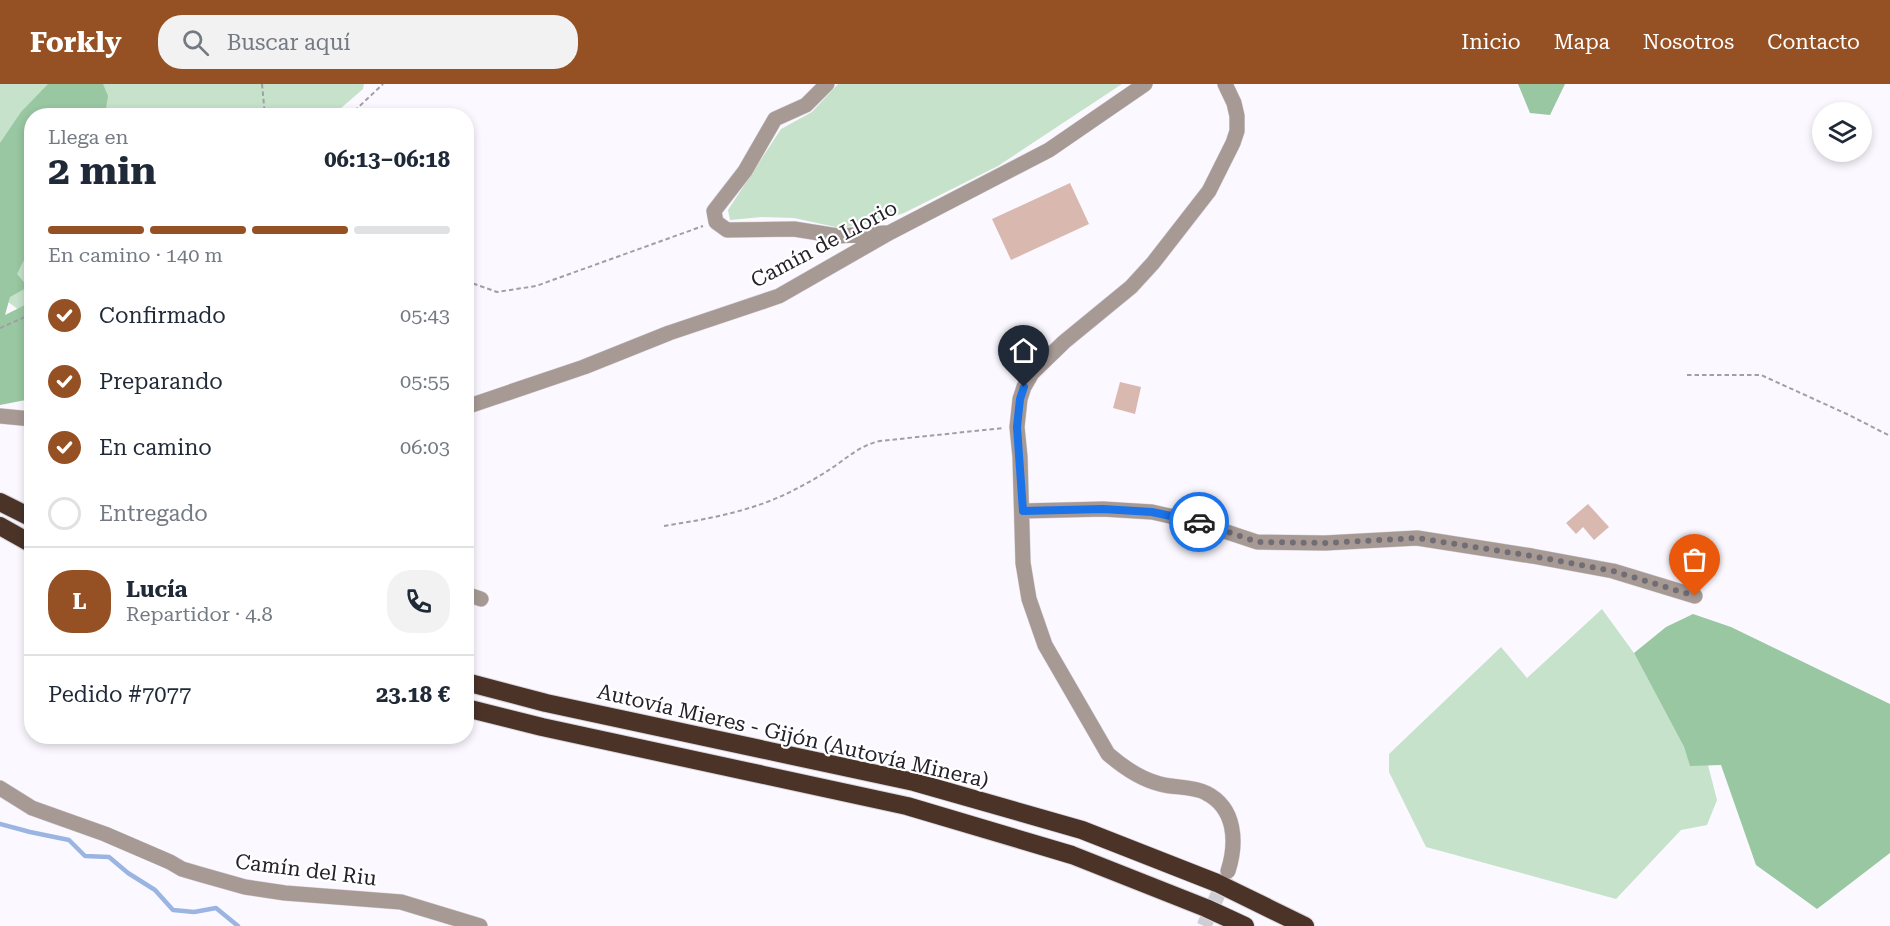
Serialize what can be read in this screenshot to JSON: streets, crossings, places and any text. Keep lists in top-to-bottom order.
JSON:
{
  "streets": {
    "highway": ["Autovía Mieres - Gijón (Autovía Minera)"],
    "street": ["Camín de Llorio", "Camín del Riu"]
  },
  "page": {
    "header": "Forkly",
    "search": "Buscar aquí",
    "nav": [
      "Inicio",
      "Mapa",
      "Nosotros",
      "Contacto"
    ],
    "heading": ["2 min", "Llega en", "06:13–06:18"],
    "panel": [
      "Lucía",
      "Repartidor · 4.8",
      "Pedido #7077",
      "23.18 €"
    ],
    "bar": "En camino · 140 m",
    "list": [
      ["Confirmado", "05:43"],
      ["Preparando", "05:55"],
      ["En camino", "06:03"],
      "Entregado"
    ],
    "round": "L"
  }
}
